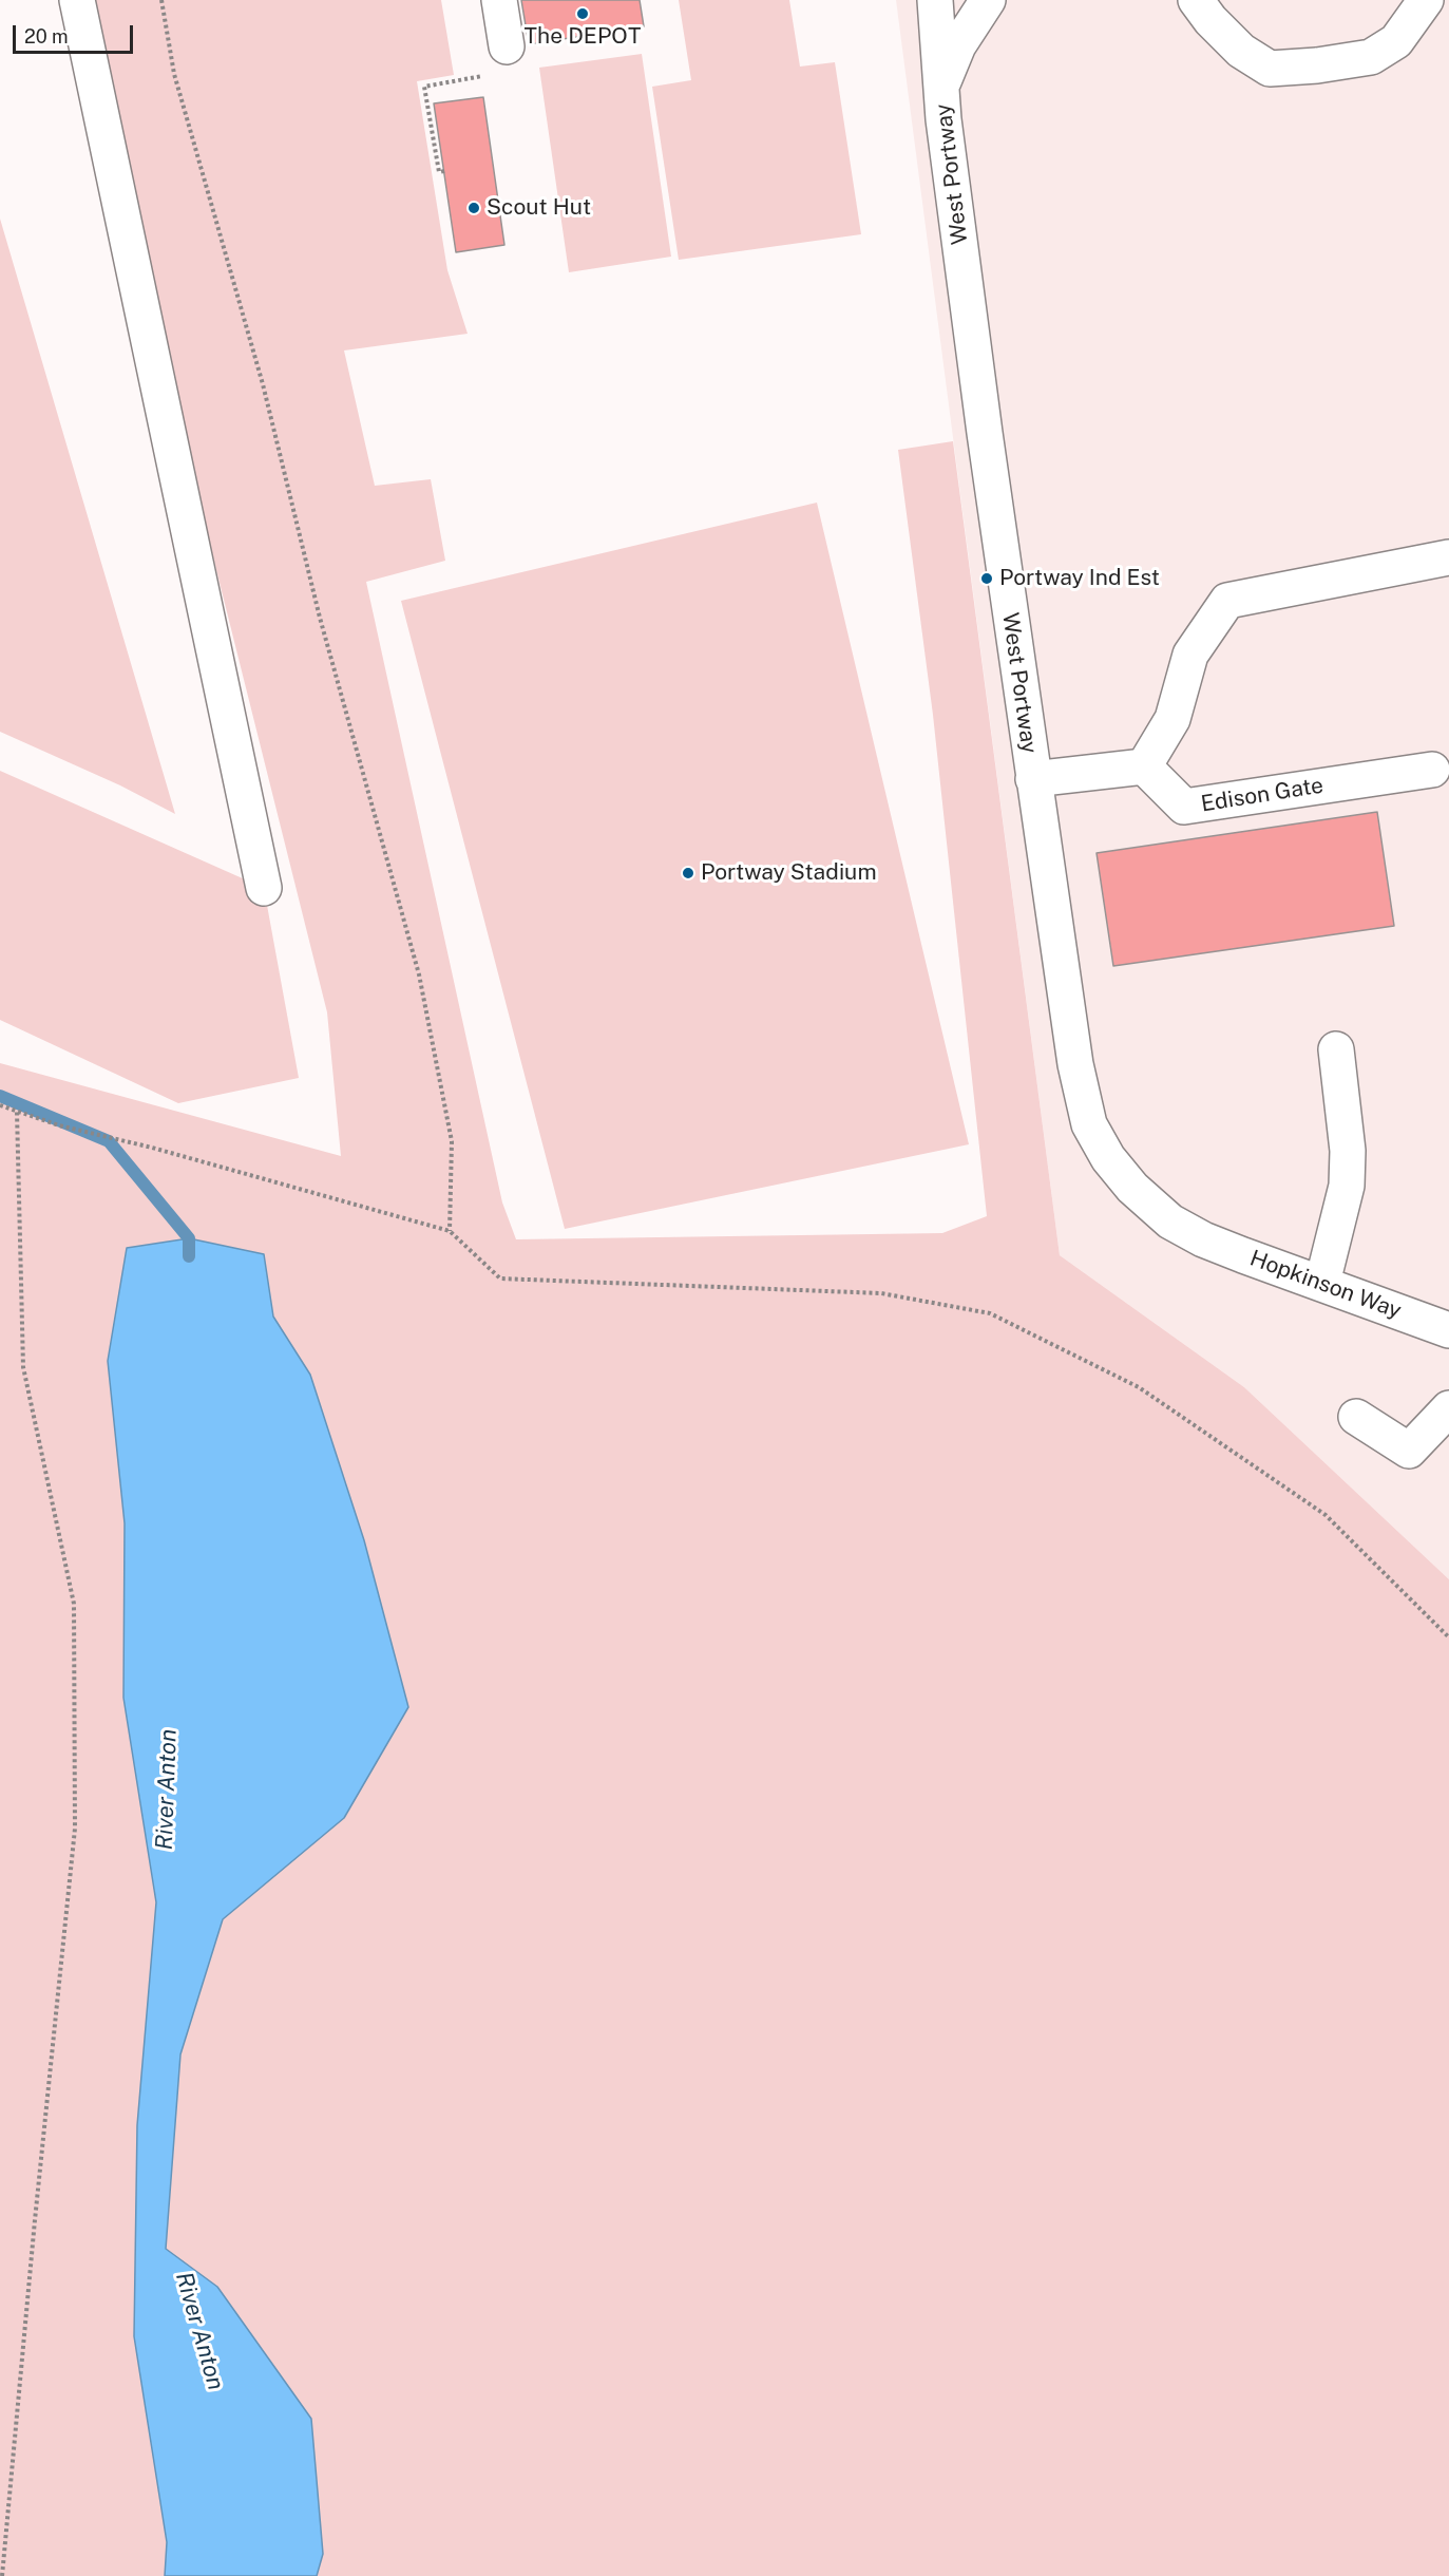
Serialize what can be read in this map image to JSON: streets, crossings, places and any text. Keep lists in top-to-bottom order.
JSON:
{
  "streets": {
    "street": ["West Portway", "Edison Gate", "Hopkinson Way"]
  },
  "crossings": [
    ["West Portway", "Hopkinson Way"]
  ],
  "water": ["River Anton"],
  "places": [
    "The DEPOT",
    "Scout Hut",
    "Portway Ind Est",
    "Portway Stadium"
  ],
  "scale_bar": "20 m"
}
